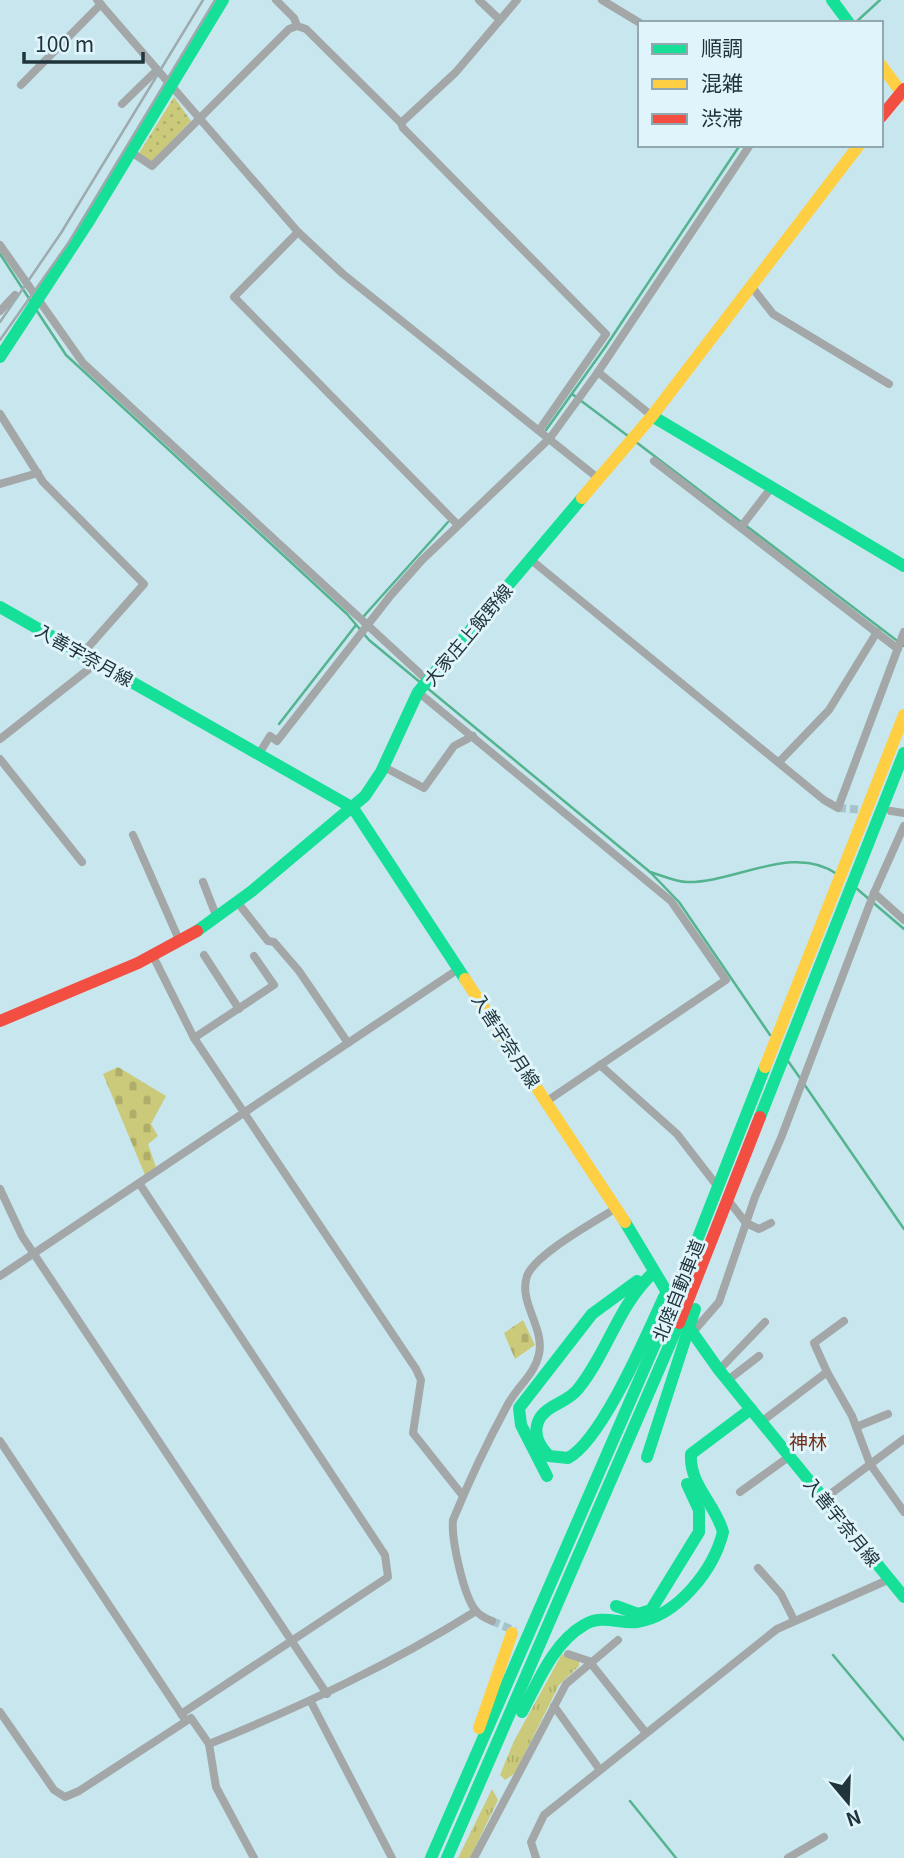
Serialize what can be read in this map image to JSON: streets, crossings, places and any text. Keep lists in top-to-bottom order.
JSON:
{
  "streets": {
    "main road": ["大家庄上飯野線", "入善宇奈月線", "北陸自動車道"]
  },
  "crossings": [
    ["大家庄上飯野線", "入善宇奈月線"],
    ["入善宇奈月線", "北陸自動車道"]
  ],
  "districts": ["神林"],
  "legend": ["順調", "混雑", "渋滞"],
  "scale_bar": "100 m",
  "north": "bottom"
}
